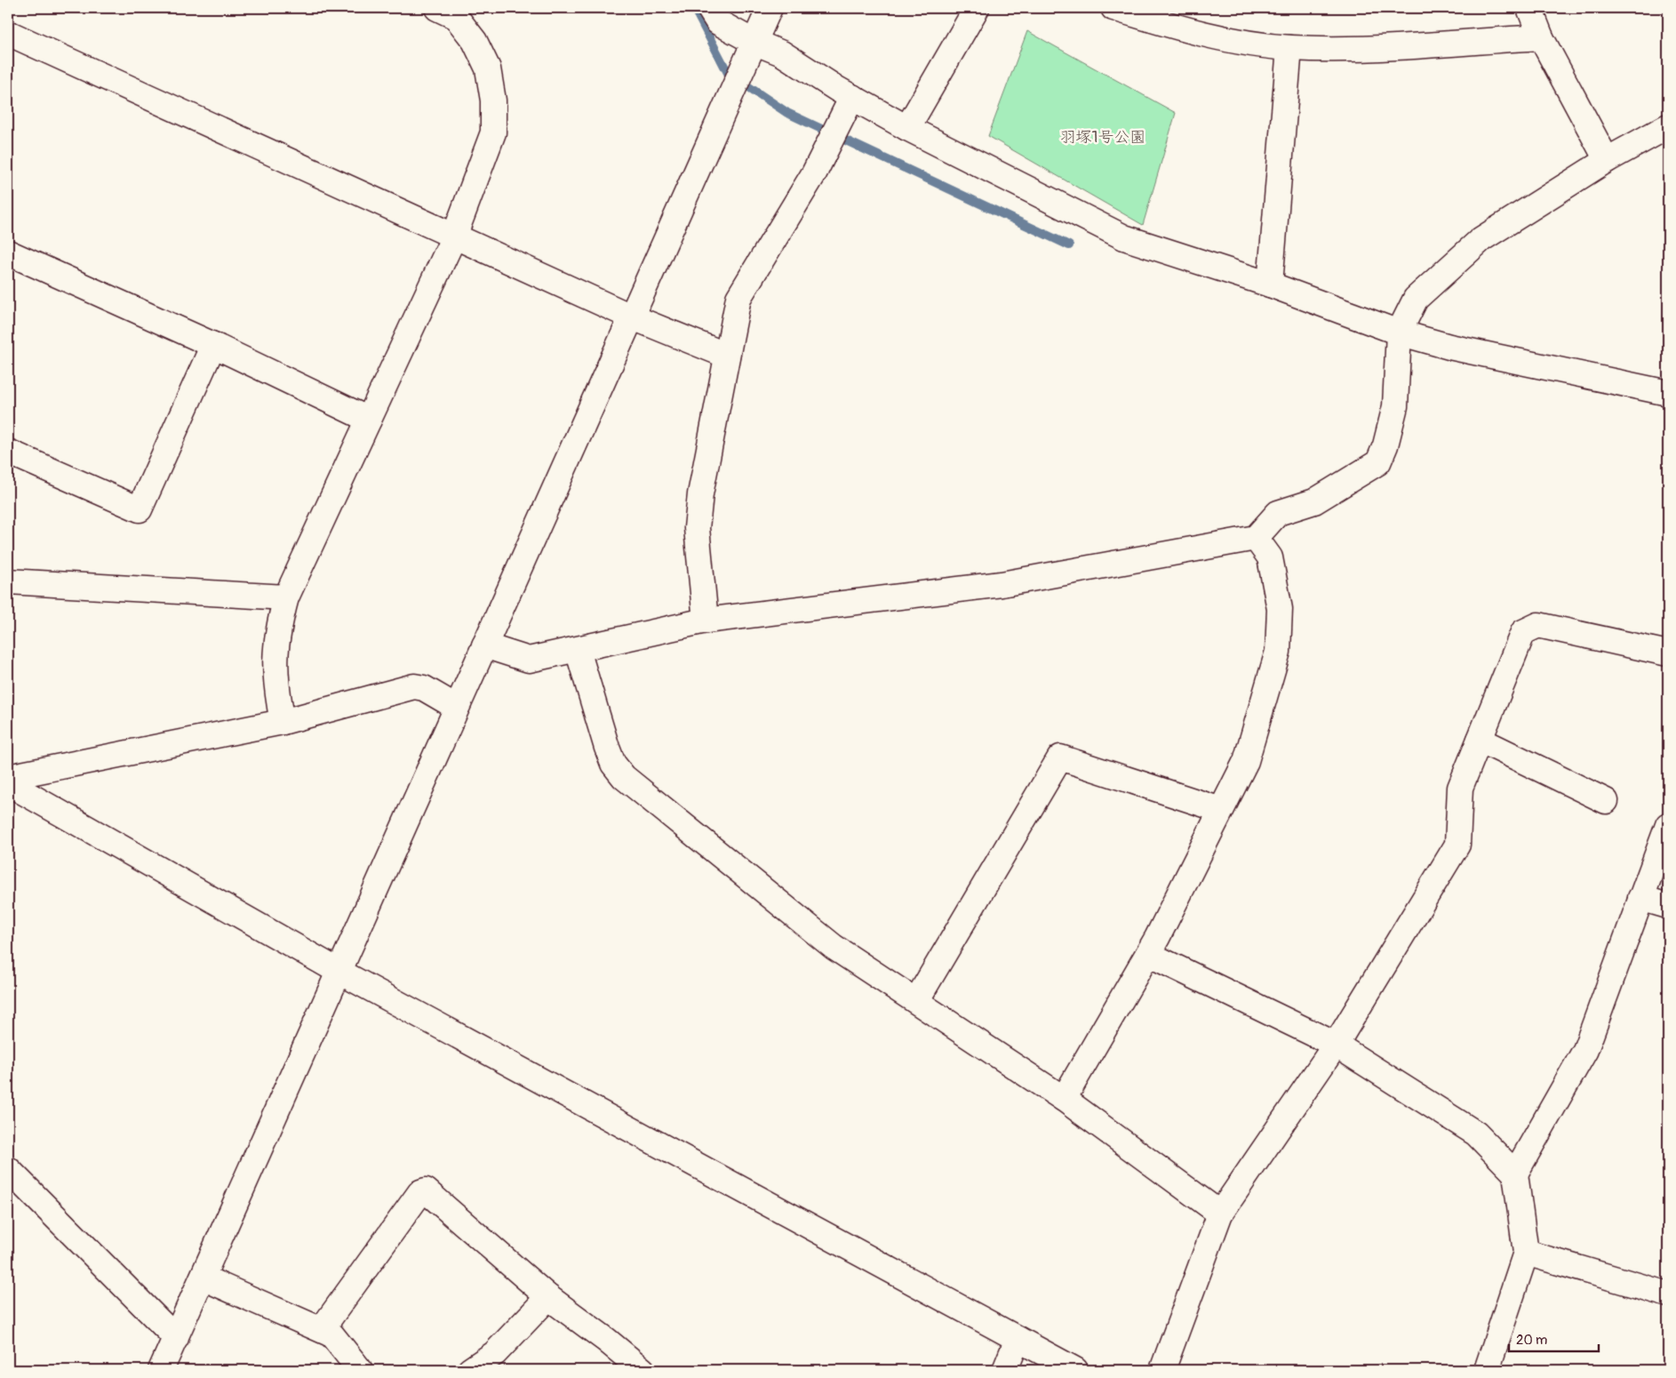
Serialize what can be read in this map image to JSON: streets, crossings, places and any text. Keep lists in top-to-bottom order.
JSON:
{
  "parks": ["羽塚1号公園"],
  "scale_bar": "20 m"
}
